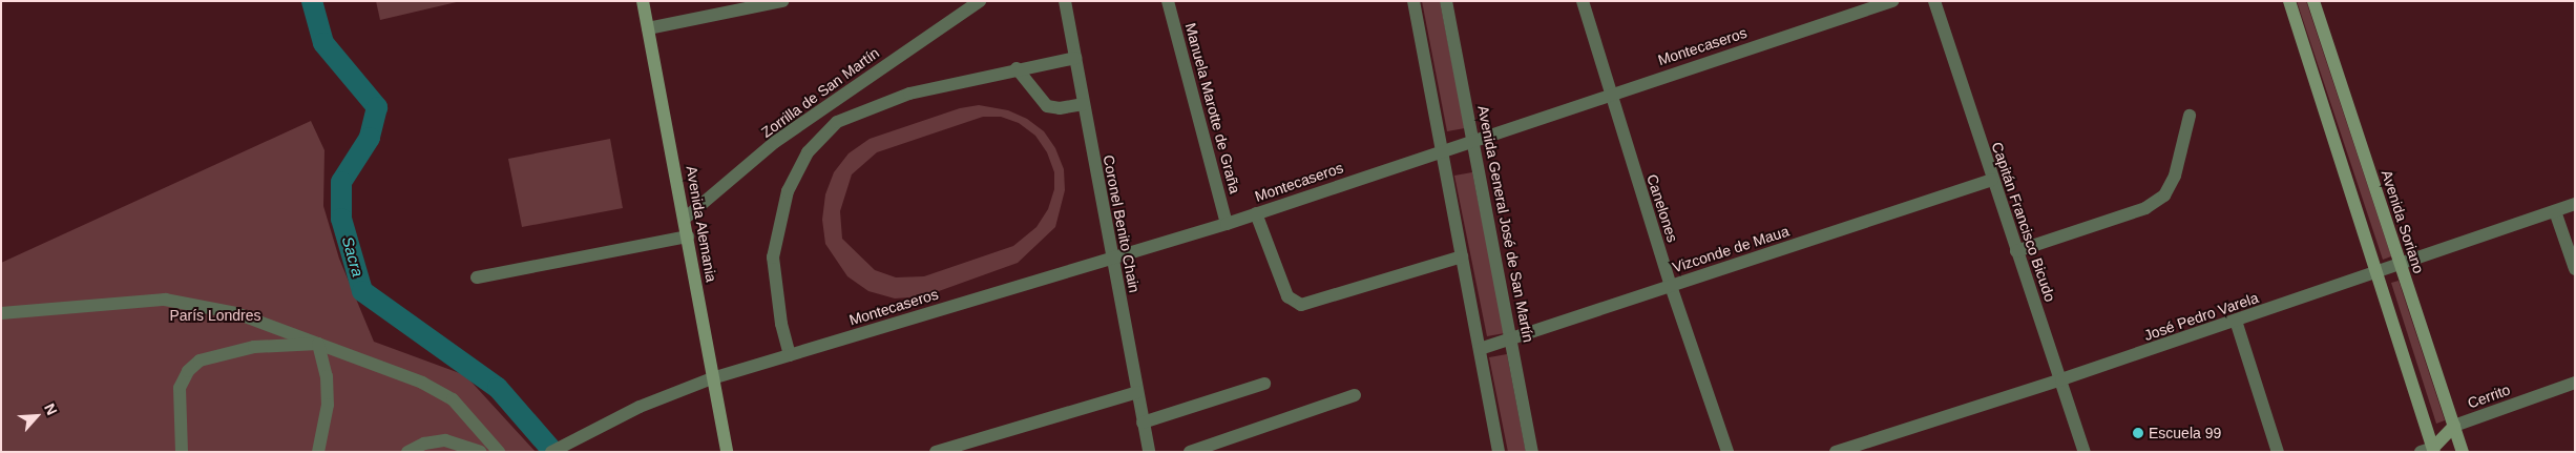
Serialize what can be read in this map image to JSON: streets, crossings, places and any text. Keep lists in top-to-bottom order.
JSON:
{
  "streets": {
    "street": [
      "Montecaseros",
      "Zorrilla de San Martín",
      "Manuela Marotte de Graña",
      "Canelones",
      "Capitán Francisco Bicudo",
      "Avenida Soriano",
      "Avenida Alemania",
      "Coronel Benito Chain",
      "Avenida General José de San Martín",
      "Vizconde de Maua",
      "José Pedro Varela",
      "Cerrito"
    ]
  },
  "crossings": [
    ["Montecaseros", "Manuela Marotte de Graña"],
    ["Montecaseros", "Canelones"],
    ["Montecaseros", "Avenida Alemania"],
    ["Montecaseros", "Coronel Benito Chain"],
    ["Montecaseros", "Avenida General José de San Martín"],
    ["Zorrilla de San Martín", "Avenida Alemania"],
    ["Canelones", "Vizconde de Maua"],
    ["Capitán Francisco Bicudo", "Vizconde de Maua"],
    ["Capitán Francisco Bicudo", "José Pedro Varela"],
    ["Avenida Soriano", "José Pedro Varela"],
    ["Avenida Soriano", "Cerrito"],
    ["Avenida General José de San Martín", "Vizconde de Maua"]
  ],
  "water": ["Sacra"],
  "parks": ["París Londres"],
  "places": ["Escuela 99"],
  "north": "top right"
}
